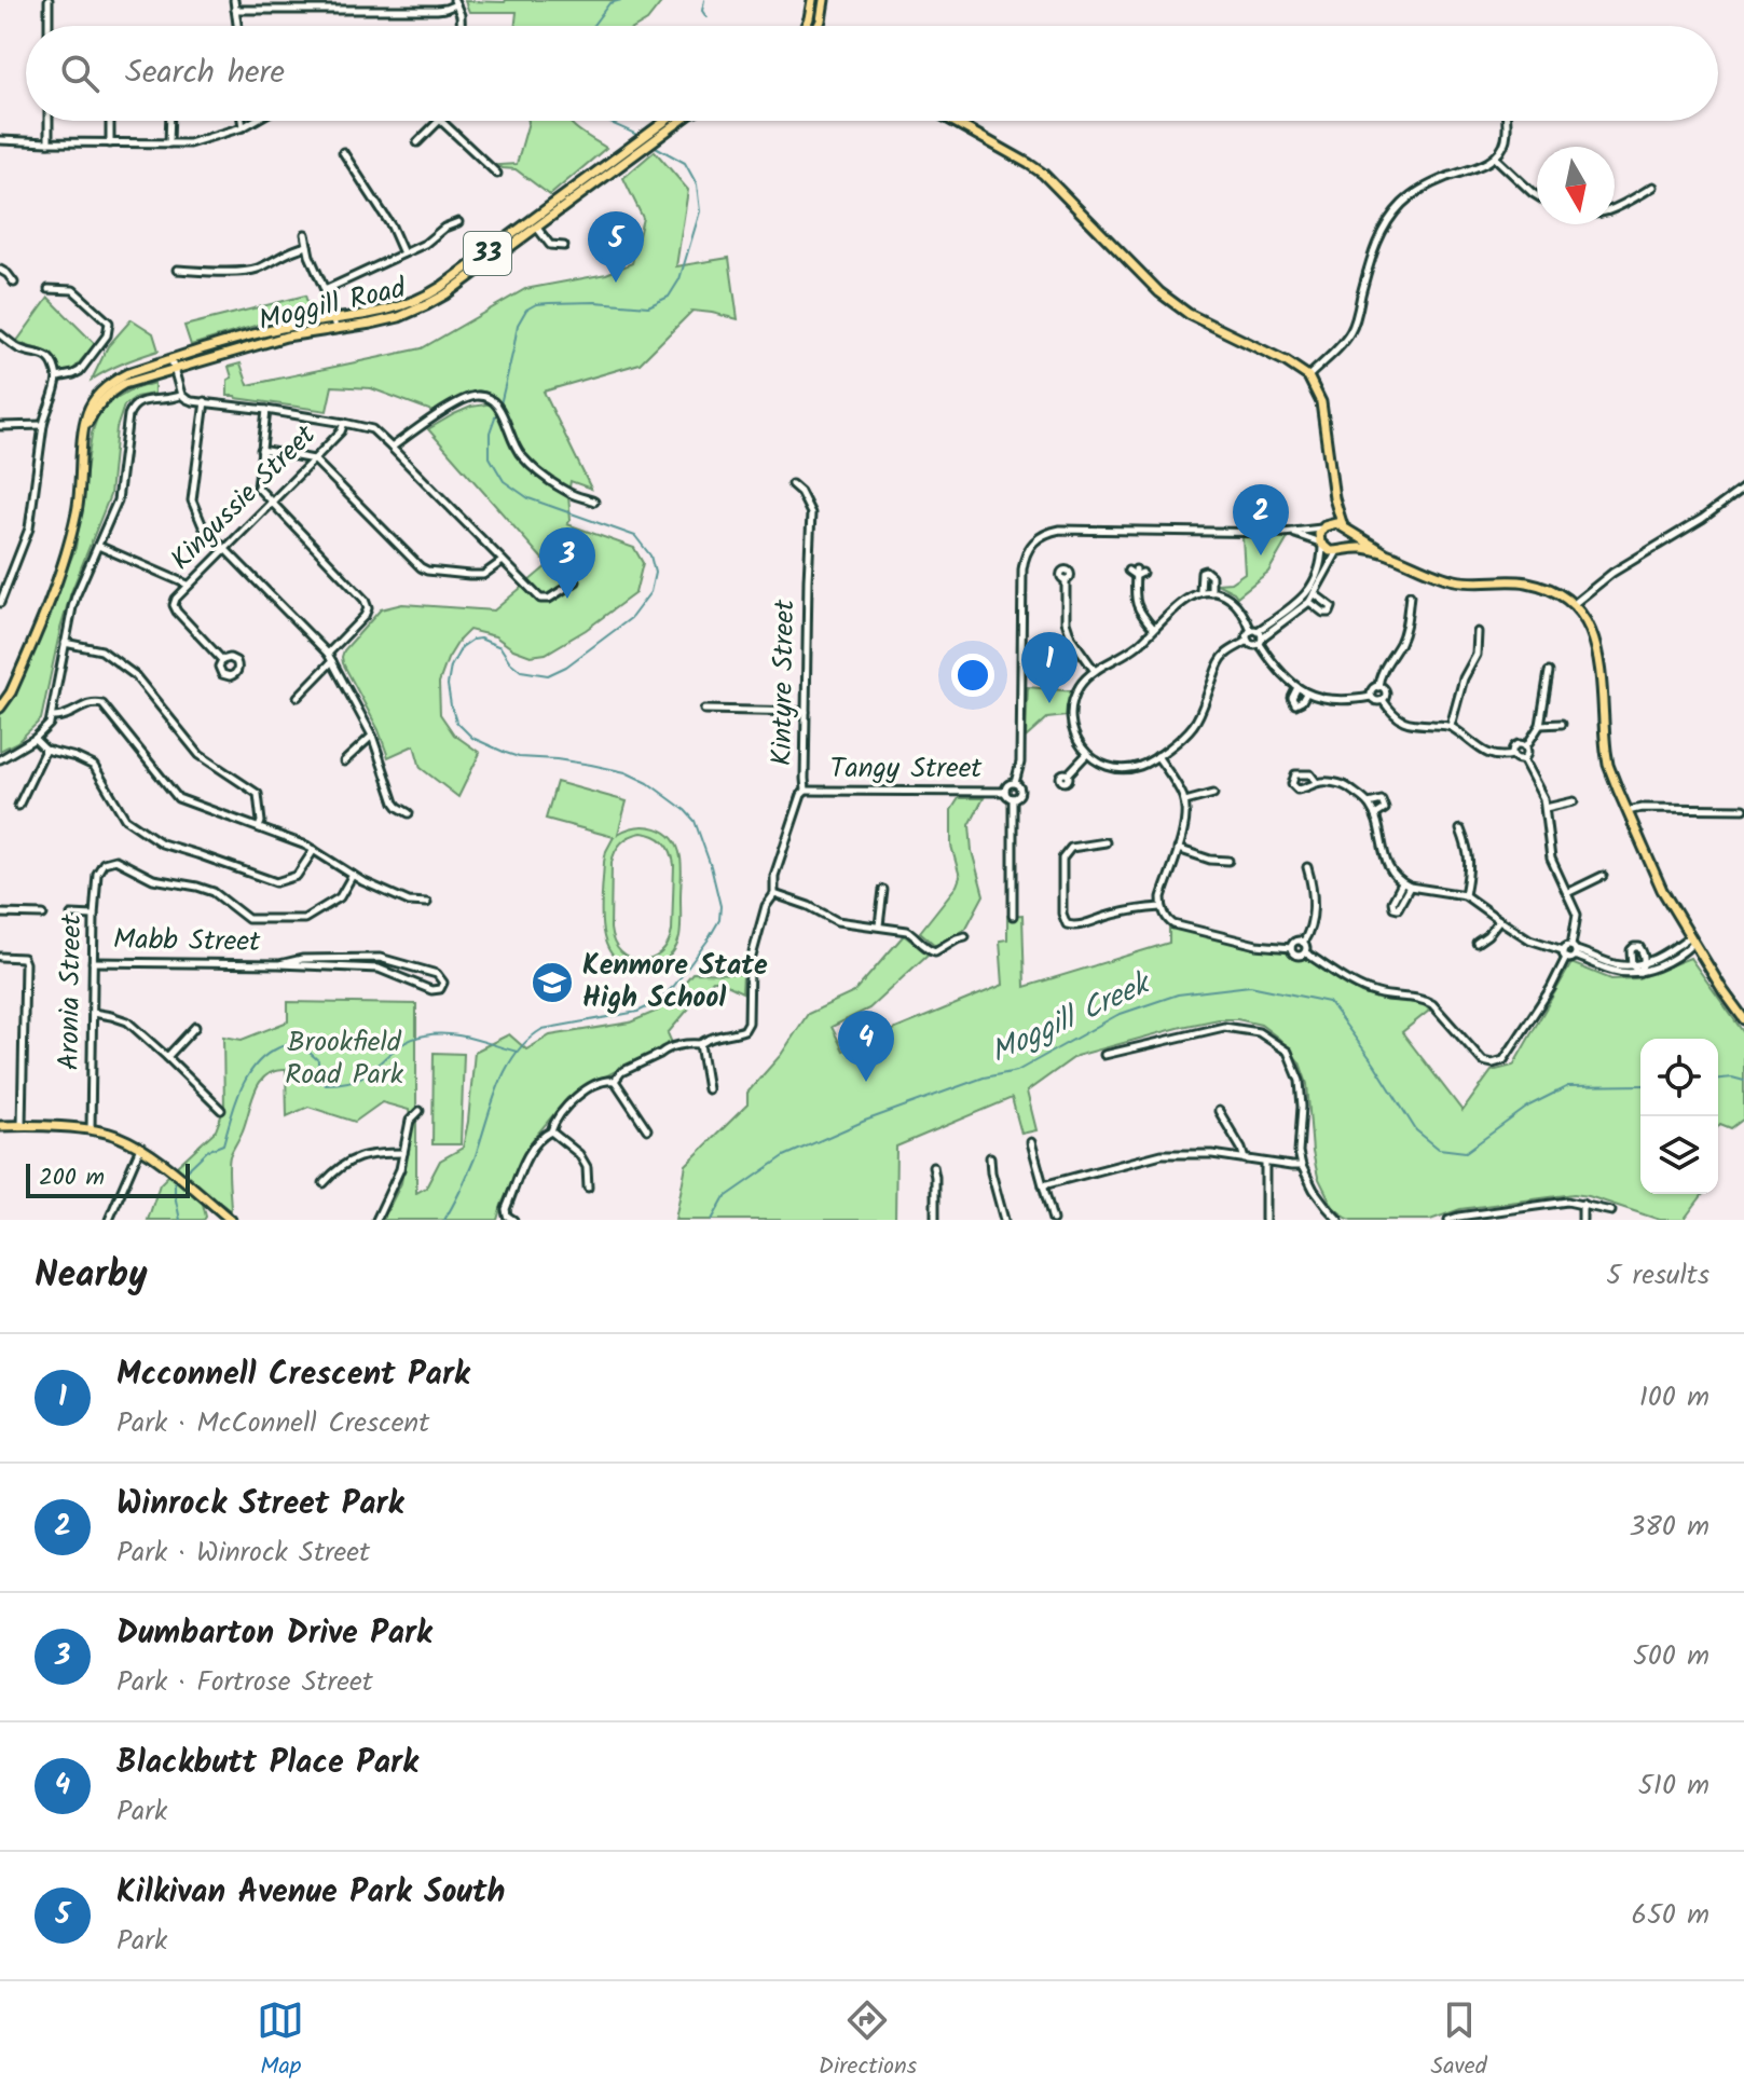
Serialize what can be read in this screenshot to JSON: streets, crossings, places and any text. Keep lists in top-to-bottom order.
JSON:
{
  "streets": {
    "main road": ["33", "Moggill Road"],
    "street": [
      "Kingussie Street",
      "Kintyre Street",
      "Tangy Street",
      "Mabb Street",
      "Aronia Street"
    ]
  },
  "crossings": [
    ["Kintyre Street", "Tangy Street"],
    ["Mabb Street", "Aronia Street"]
  ],
  "water": ["Moggill Creek"],
  "parks": ["Brookfield Road Park"],
  "places": {
    "school or university": ["Kenmore State High School"]
  },
  "scale_bar": "200 m",
  "north": "bottom",
  "page": {
    "search": "Search here",
    "pins": [
      "5",
      "2",
      "3",
      "1",
      "4"
    ],
    "scale": "200 m",
    "heading": ["Nearby", "5 results"],
    "list": [
      {
        "mark": "1",
        "name": "Mcconnell Crescent Park",
        "note": "Park · McConnell Crescent",
        "value": "100 m"
      },
      {
        "mark": "2",
        "name": "Winrock Street Park",
        "note": "Park · Winrock Street",
        "value": "380 m"
      },
      {
        "mark": "3",
        "name": "Dumbarton Drive Park",
        "note": "Park · Fortrose Street",
        "value": "500 m"
      },
      {
        "mark": "4",
        "name": "Blackbutt Place Park",
        "note": "Park",
        "value": "510 m"
      },
      {
        "mark": "5",
        "name": "Kilkivan Avenue Park South",
        "note": "Park",
        "value": "650 m"
      }
    ],
    "nav": ["Map", "Directions", "Saved"]
  }
}
